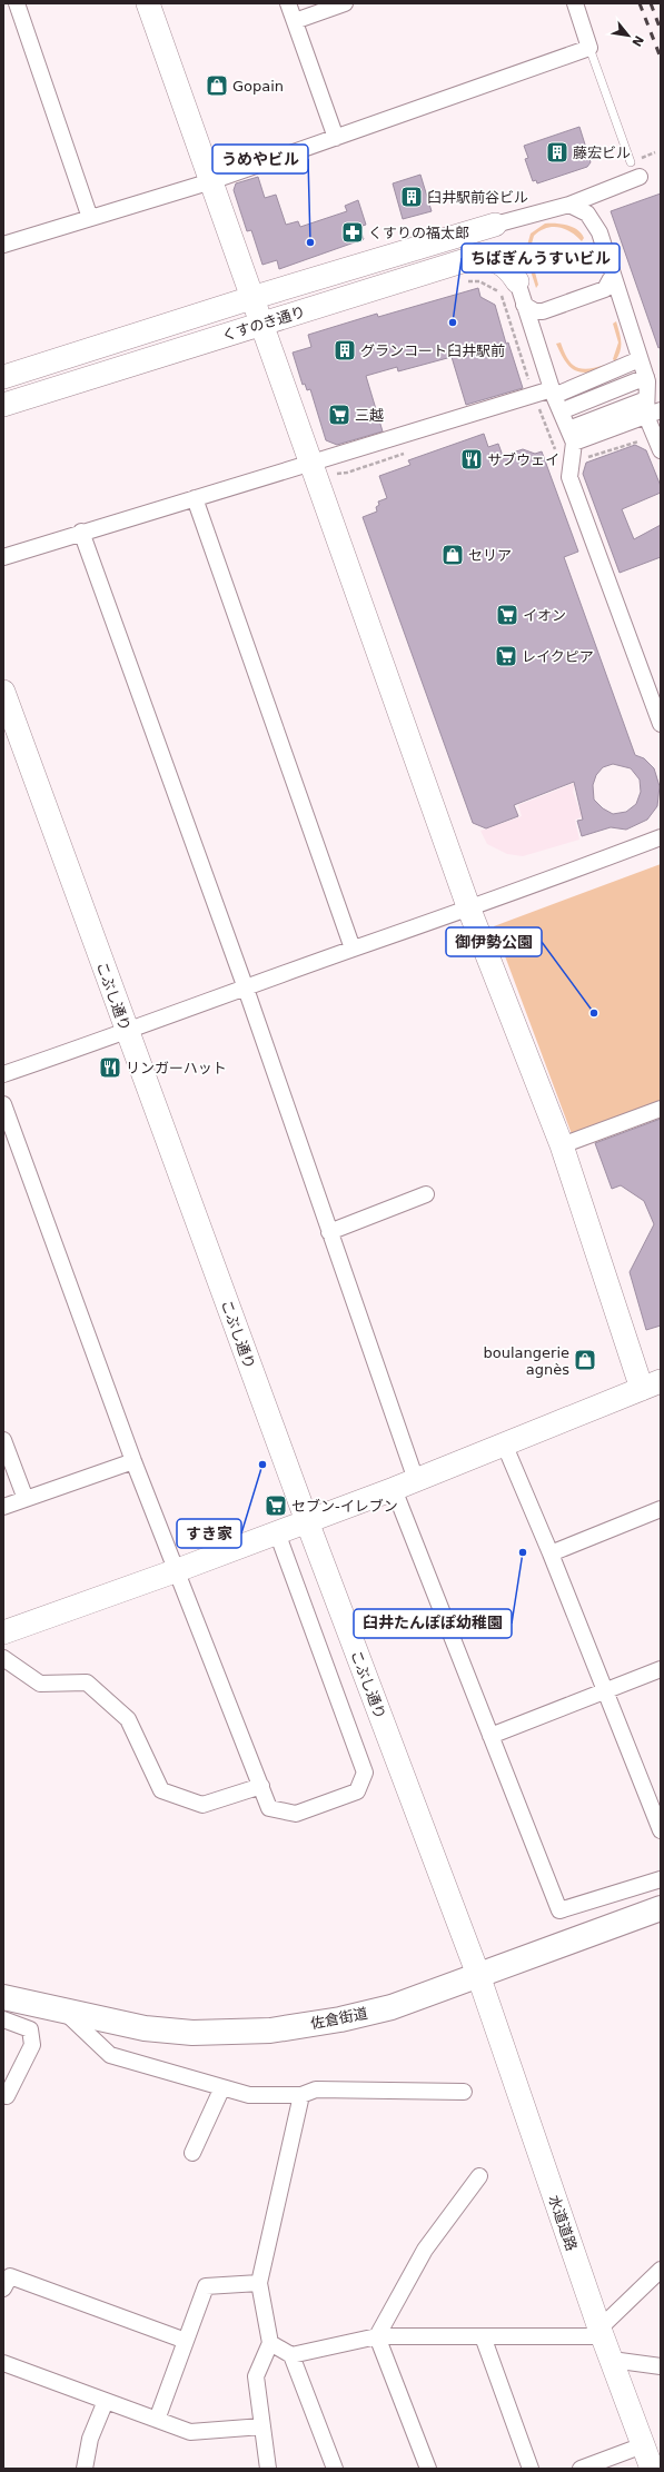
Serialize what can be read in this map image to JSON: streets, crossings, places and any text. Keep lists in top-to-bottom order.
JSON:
{
  "streets": {
    "main road": ["佐倉街道"],
    "street": ["くすのき通り", "こぶし通り", "水道道路"]
  },
  "crossings": [
    ["こぶし通り", "佐倉街道"],
    ["こぶし通り", "水道道路"],
    ["佐倉街道", "水道道路"]
  ],
  "places": {
    "shop": ["Gopain", "セリア", "boulangerie agnès"],
    "building": ["藤宏ビル", "臼井駅前谷ビル", "グランコート臼井駅前"],
    "pharmacy": ["くすりの福太郎"],
    "other": [
      "うめやビル",
      "ちばぎんうすいビル",
      "御伊勢公園",
      "すき家",
      "臼井たんぽぽ幼稚園"
    ],
    "supermarket": [
      "三越",
      "イオン",
      "レイクピア",
      "セブン-イレブン"
    ],
    "restaurant": ["サブウェイ", "リンガーハット"]
  },
  "north": "bottom right"
}
